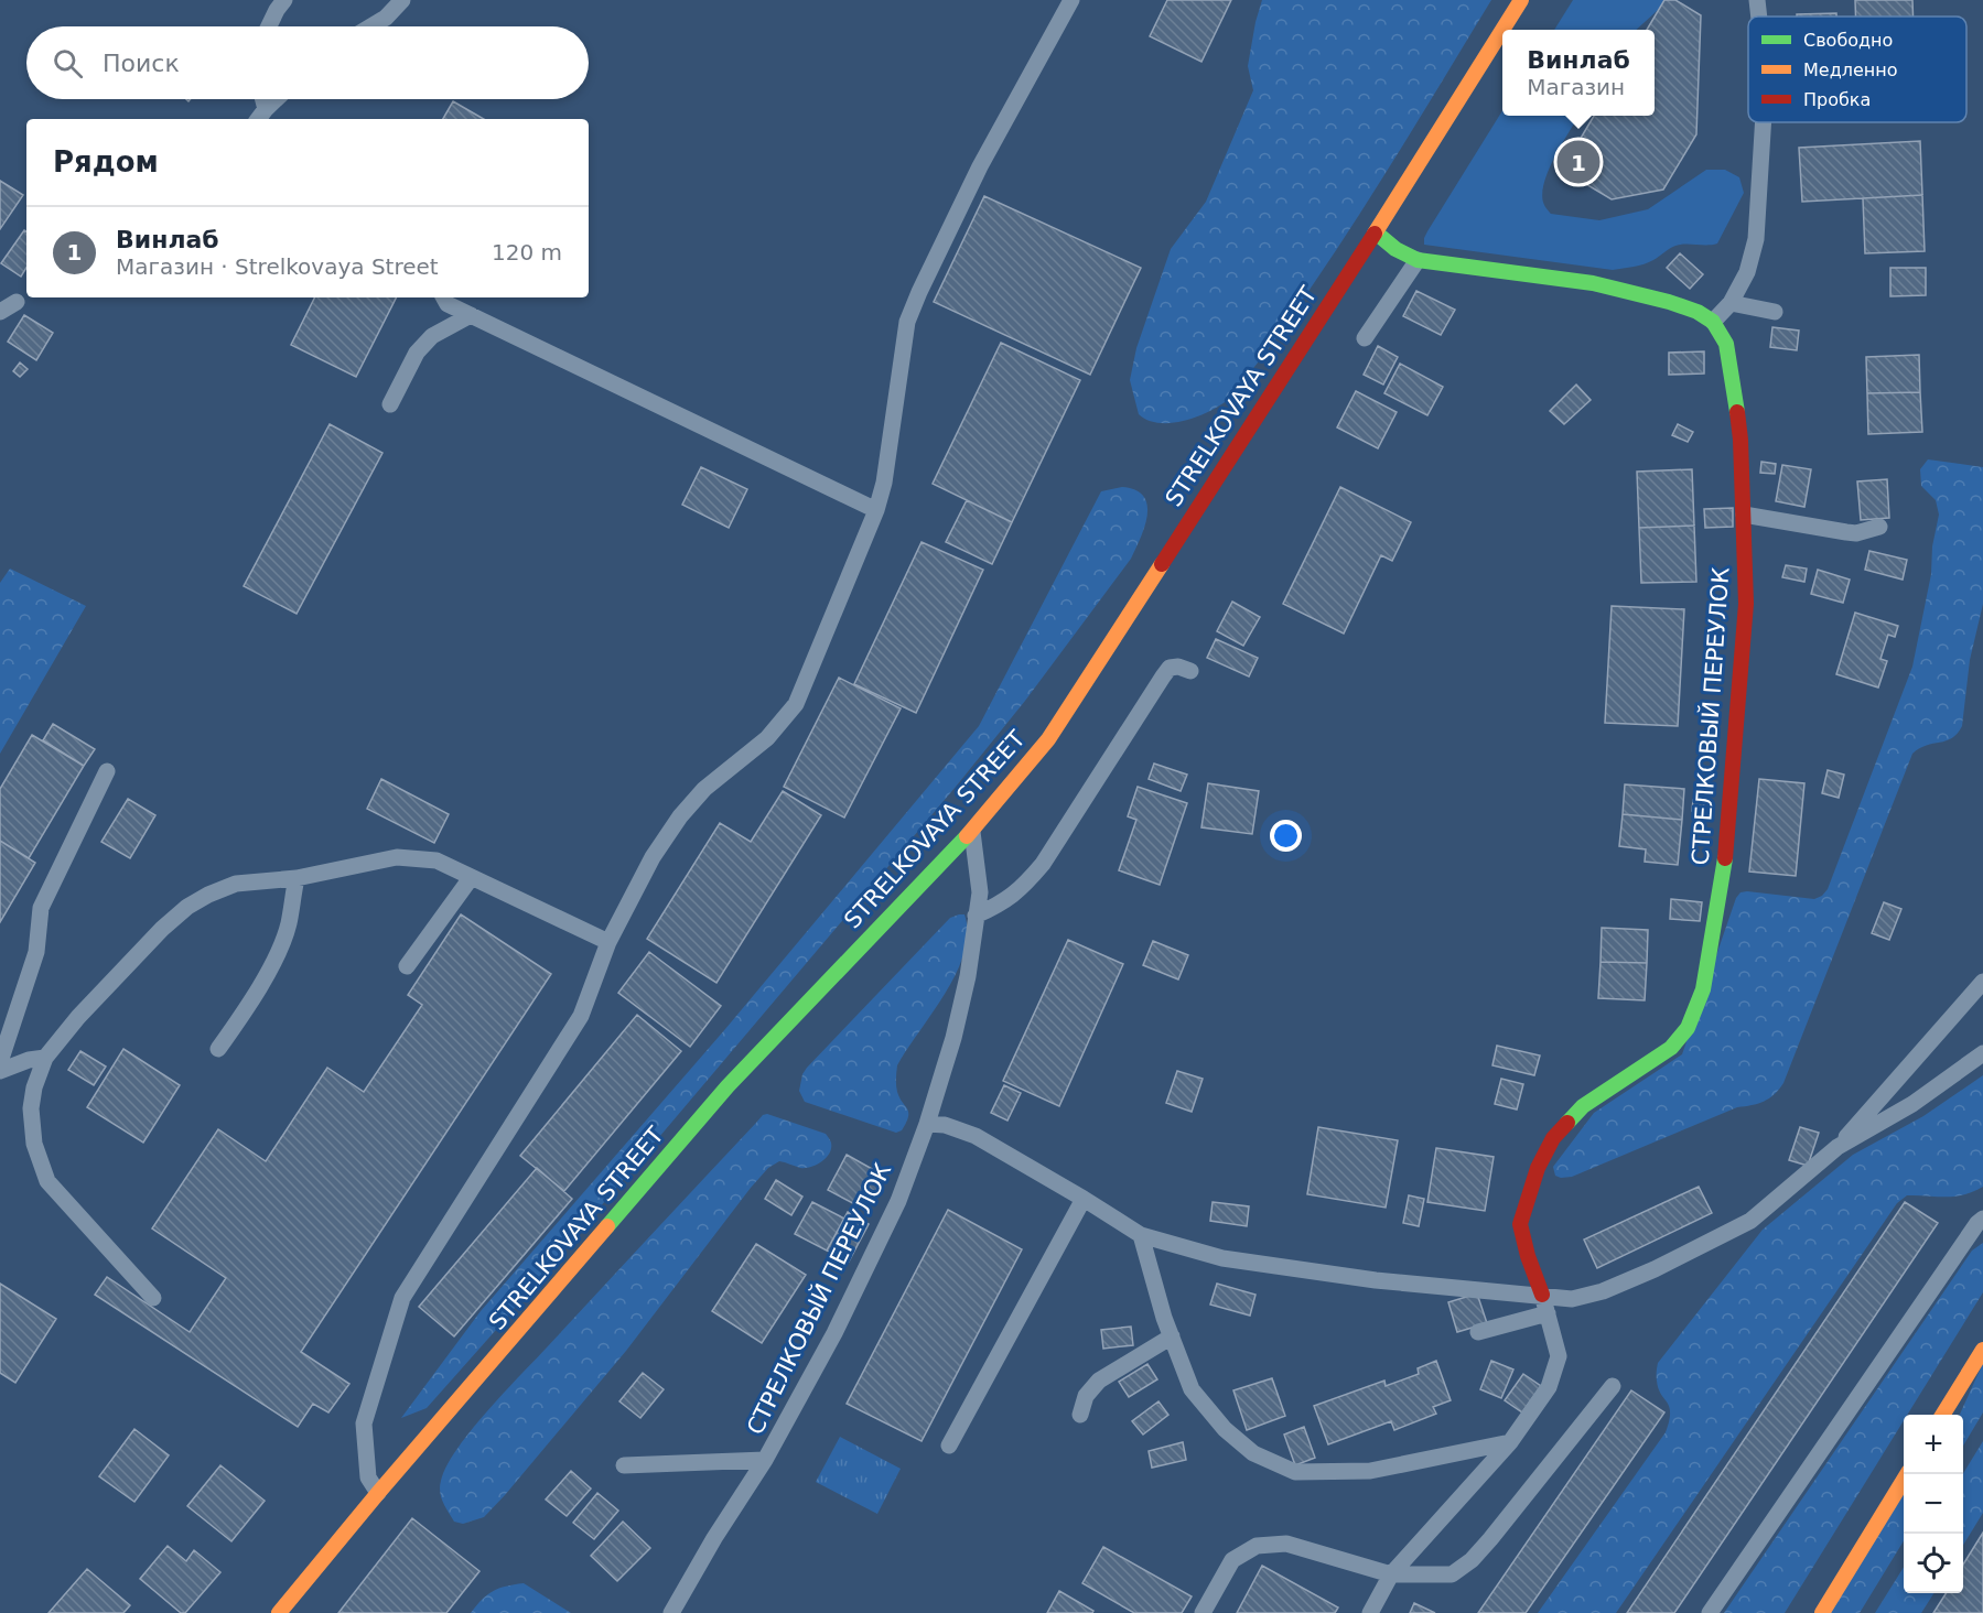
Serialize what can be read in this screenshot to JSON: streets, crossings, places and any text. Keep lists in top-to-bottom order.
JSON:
{
  "streets": {
    "main road": ["STRELKOVAYA STREET", "СТРЕЛКОВЫЙ ПЕРЕУЛОК"]
  },
  "crossings": [
    ["STRELKOVAYA STREET", "СТРЕЛКОВЫЙ ПЕРЕУЛОК"]
  ],
  "legend": ["Свободно", "Медленно", "Пробка"],
  "page": {
    "search": "Поиск",
    "popup": ["Винлаб", "Магазин"],
    "heading": "Рядом",
    "pins": "1",
    "list": [
      {
        "mark": "1",
        "name": "Винлаб",
        "note": "Магазин · Strelkovaya Street",
        "value": "120 m"
      }
    ],
    "map_buttons": ["+", "−"]
  }
}
